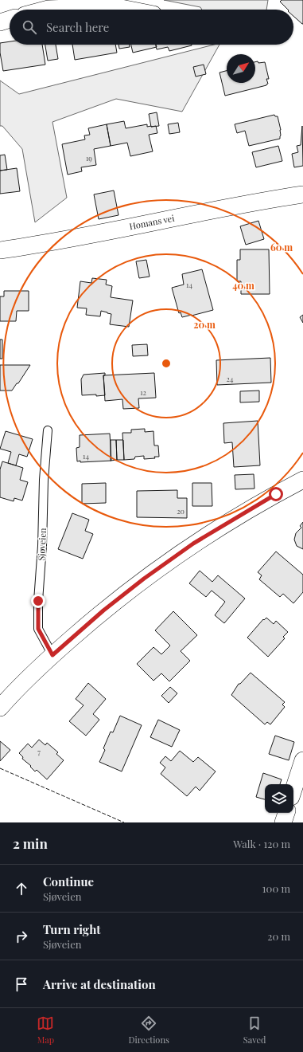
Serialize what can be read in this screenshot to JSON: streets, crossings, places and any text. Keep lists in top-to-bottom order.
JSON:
{
  "streets": {
    "street": ["Homans vei"],
    "lane": ["Sjøveien"]
  },
  "house_numbers": [
    "19",
    "14",
    "24",
    "12",
    "14",
    "20",
    "7"
  ],
  "north": "top right",
  "page": {
    "search": "Search here",
    "heading": ["2 min", "Walk · 120 m"],
    "list": [
      ["Continue", "Sjøveien", "100 m"],
      ["Turn right", "Sjøveien", "20 m"],
      "Arrive at destination"
    ],
    "nav": ["Map", "Directions", "Saved"]
  },
  "rings": ["60 m", "40 m", "20 m"]
}
